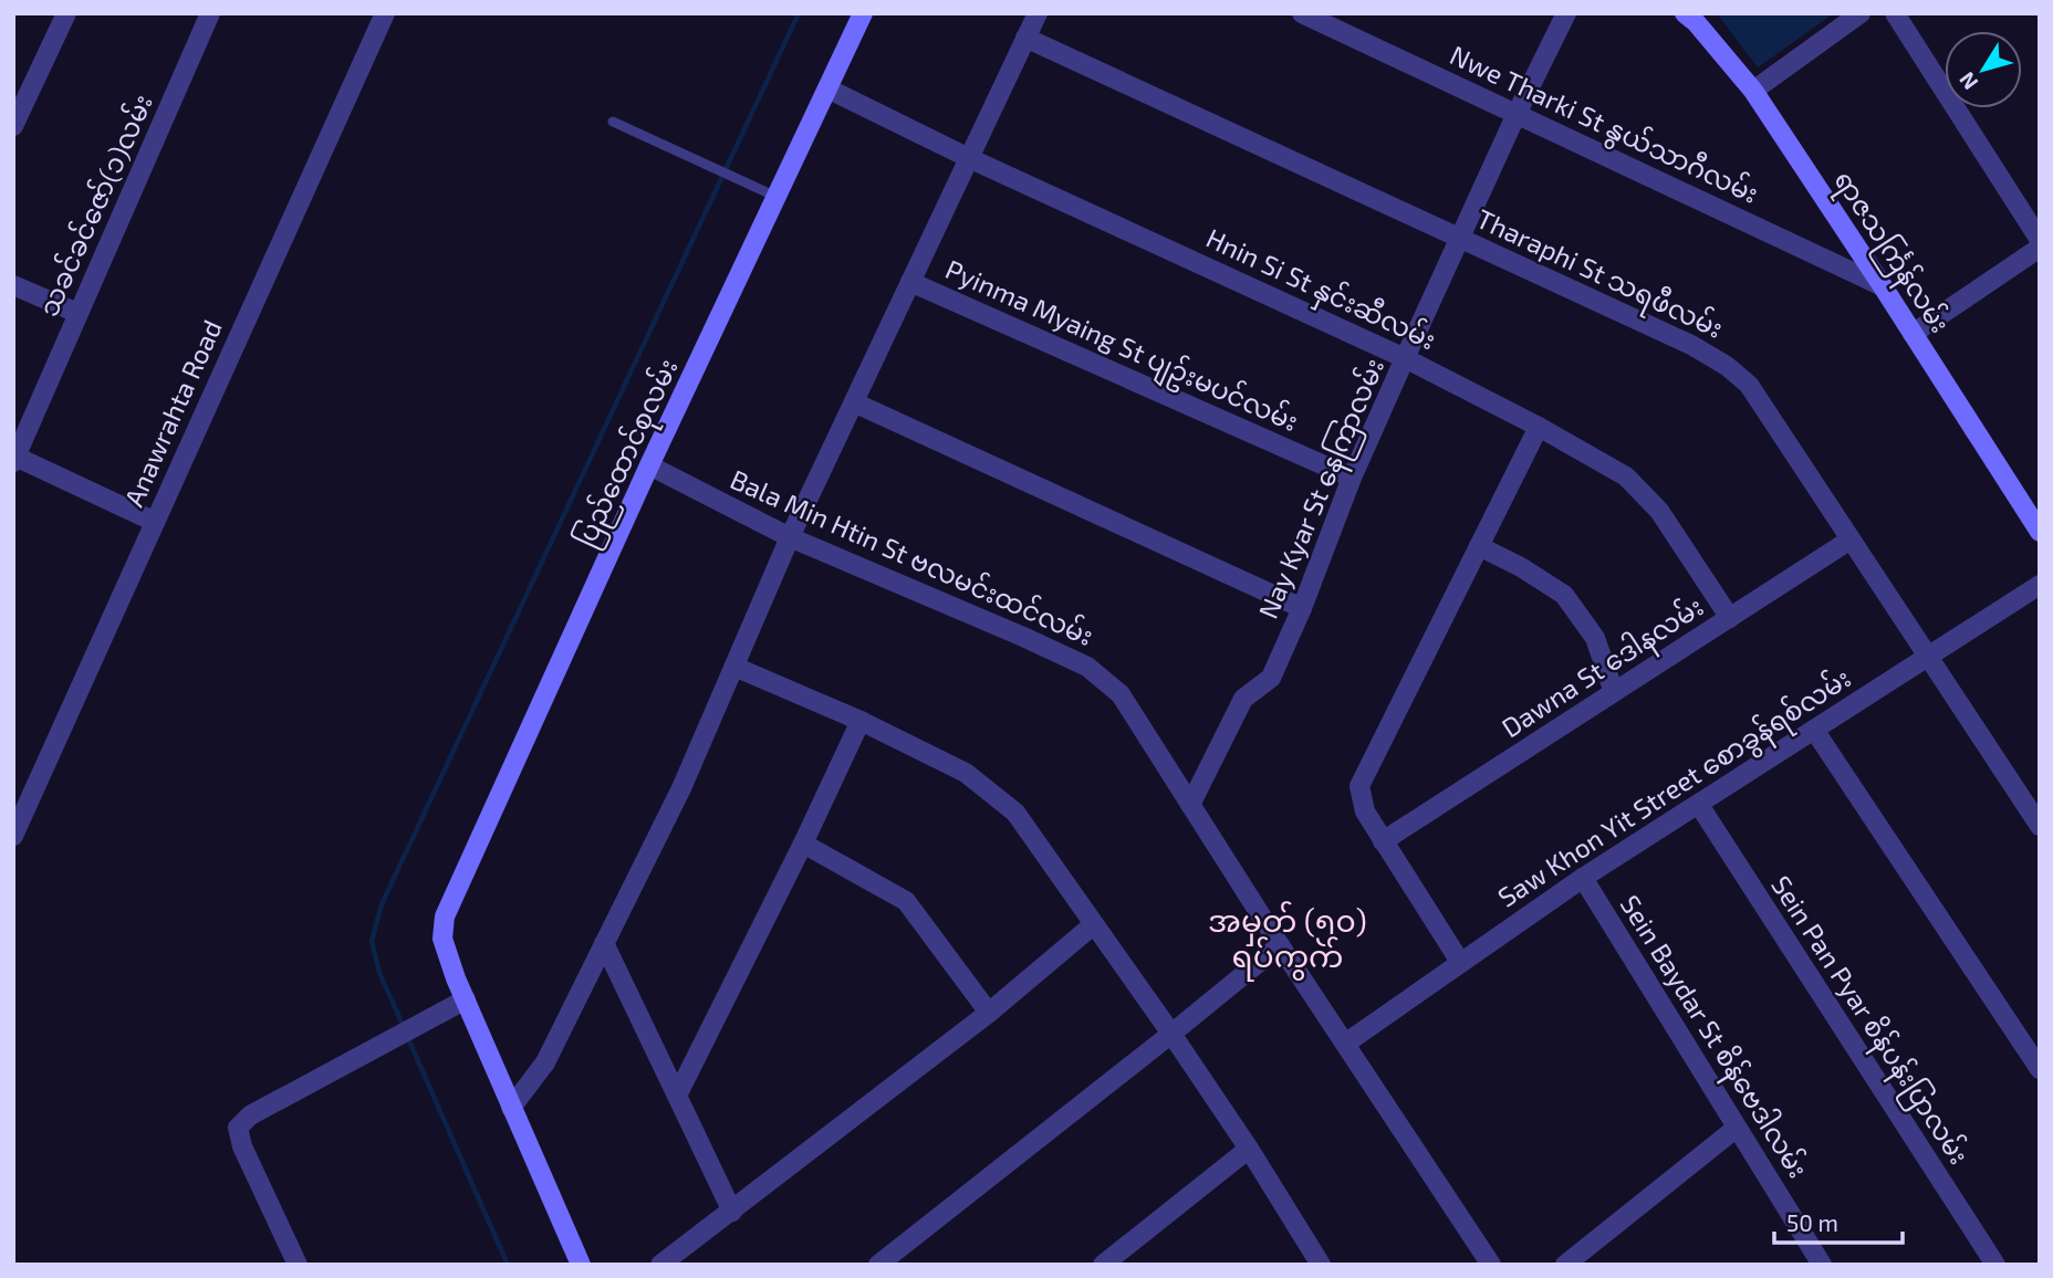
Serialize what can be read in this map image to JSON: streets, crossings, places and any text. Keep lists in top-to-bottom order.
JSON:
{
  "streets": {
    "main road": ["ရာဇသင်္ကြန်လမ်း", "ပြည်ထောင်စုလမ်း"],
    "street": [
      "Nwe Tharki St နွယ်သာဂီလမ်း",
      "သခင်ခင်ဇော်(၁)လမ်း",
      "Tharaphi St သရဖီလမ်း",
      "Hnin Si St နှင်းဆီလမ်း",
      "Pyinma Myaing St ပျဥ်းမပင်လမ်း",
      "Anawrahta Road",
      "Nay Kyar St နေကြာလမ်း",
      "Bala Min Htin St ဗလမင်းထင်လမ်း",
      "Dawna St ဒေါနလမ်း",
      "Saw Khon Yit Street စောခွန်ရစ်လမ်း",
      "Sein Pan Pyar စိန်ပန်းပြာလမ်း",
      "Sein Baydar St စိန်ဗေဒါလမ်း"
    ]
  },
  "crossings": [
    ["Nwe Tharki St နွယ်သာဂီလမ်း", "ရာဇသင်္ကြန်လမ်း"],
    ["Nwe Tharki St နွယ်သာဂီလမ်း", "Nay Kyar St နေကြာလမ်း"],
    ["Tharaphi St သရဖီလမ်း", "Nay Kyar St နေကြာလမ်း"],
    ["Tharaphi St သရဖီလမ်း", "Dawna St ဒေါနလမ်း"],
    ["Tharaphi St သရဖီလမ်း", "Saw Khon Yit Street စောခွန်ရစ်လမ်း"],
    ["Hnin Si St နှင်းဆီလမ်း", "ပြည်ထောင်စုလမ်း"],
    ["Hnin Si St နှင်းဆီလမ်း", "Nay Kyar St နေကြာလမ်း"],
    ["Hnin Si St နှင်းဆီလမ်း", "Dawna St ဒေါနလမ်း"],
    ["Pyinma Myaing St ပျဥ်းမပင်လမ်း", "Nay Kyar St နေကြာလမ်း"],
    ["ပြည်ထောင်စုလမ်း", "Bala Min Htin St ဗလမင်းထင်လမ်း"],
    ["Nay Kyar St နေကြာလမ်း", "Bala Min Htin St ဗလမင်းထင်လမ်း"],
    ["Bala Min Htin St ဗလမင်းထင်လမ်း", "Saw Khon Yit Street စောခွန်ရစ်လမ်း"],
    ["Saw Khon Yit Street စောခွန်ရစ်လမ်း", "Sein Pan Pyar စိန်ပန်းပြာလမ်း"],
    ["Saw Khon Yit Street စောခွန်ရစ်လမ်း", "Sein Baydar St စိန်ဗေဒါလမ်း"]
  ],
  "districts": ["အမှတ် (၅၀) ရပ်ကွက်"],
  "scale_bar": "50 m",
  "north": "bottom left"
}
